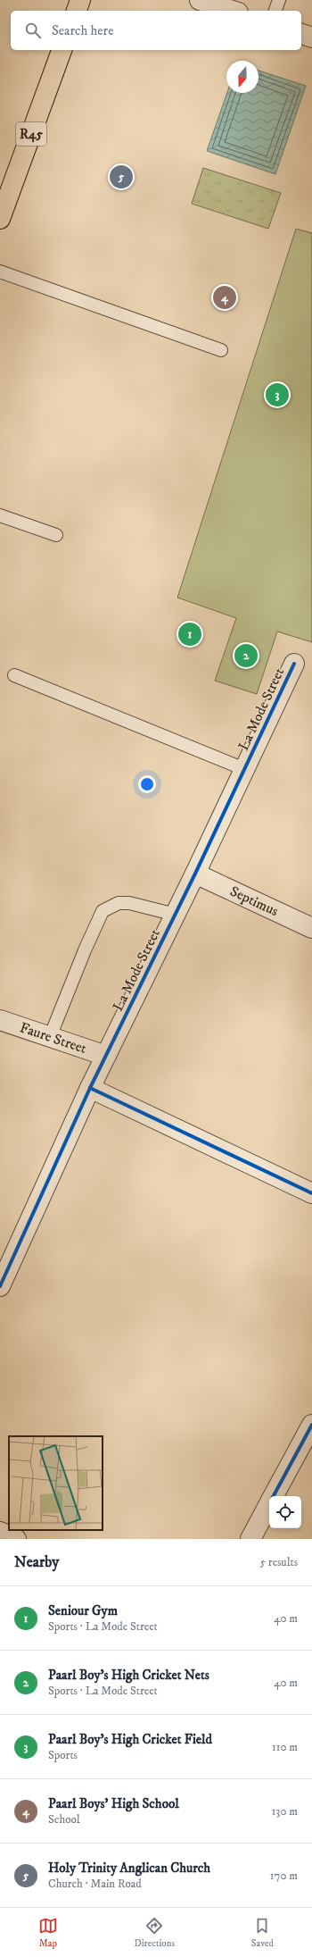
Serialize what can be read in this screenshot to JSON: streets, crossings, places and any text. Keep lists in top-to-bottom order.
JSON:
{
  "streets": {
    "main road": ["R45"],
    "street": ["La Mode Street", "Septimus", "Faure Street"]
  },
  "crossings": [
    ["La Mode Street", "Septimus"],
    ["La Mode Street", "Faure Street"]
  ],
  "north": "bottom",
  "page": {
    "search": "Search here",
    "pins": [
      "5",
      "4",
      "3",
      "1",
      "2"
    ],
    "heading": ["Nearby", "5 results"],
    "list": [
      {
        "mark": "1",
        "name": "Seniour Gym",
        "note": "Sports · La Mode Street",
        "value": "40 m"
      },
      {
        "mark": "2",
        "name": "Paarl Boy's High Cricket Nets",
        "note": "Sports · La Mode Street",
        "value": "40 m"
      },
      {
        "mark": "3",
        "name": "Paarl Boy's High Cricket Field",
        "note": "Sports",
        "value": "110 m"
      },
      {
        "mark": "4",
        "name": "Paarl Boys' High School",
        "note": "School",
        "value": "130 m"
      },
      {
        "mark": "5",
        "name": "Holy Trinity Anglican Church",
        "note": "Church · Main Road",
        "value": "170 m"
      }
    ],
    "nav": ["Map", "Directions", "Saved"]
  }
}
